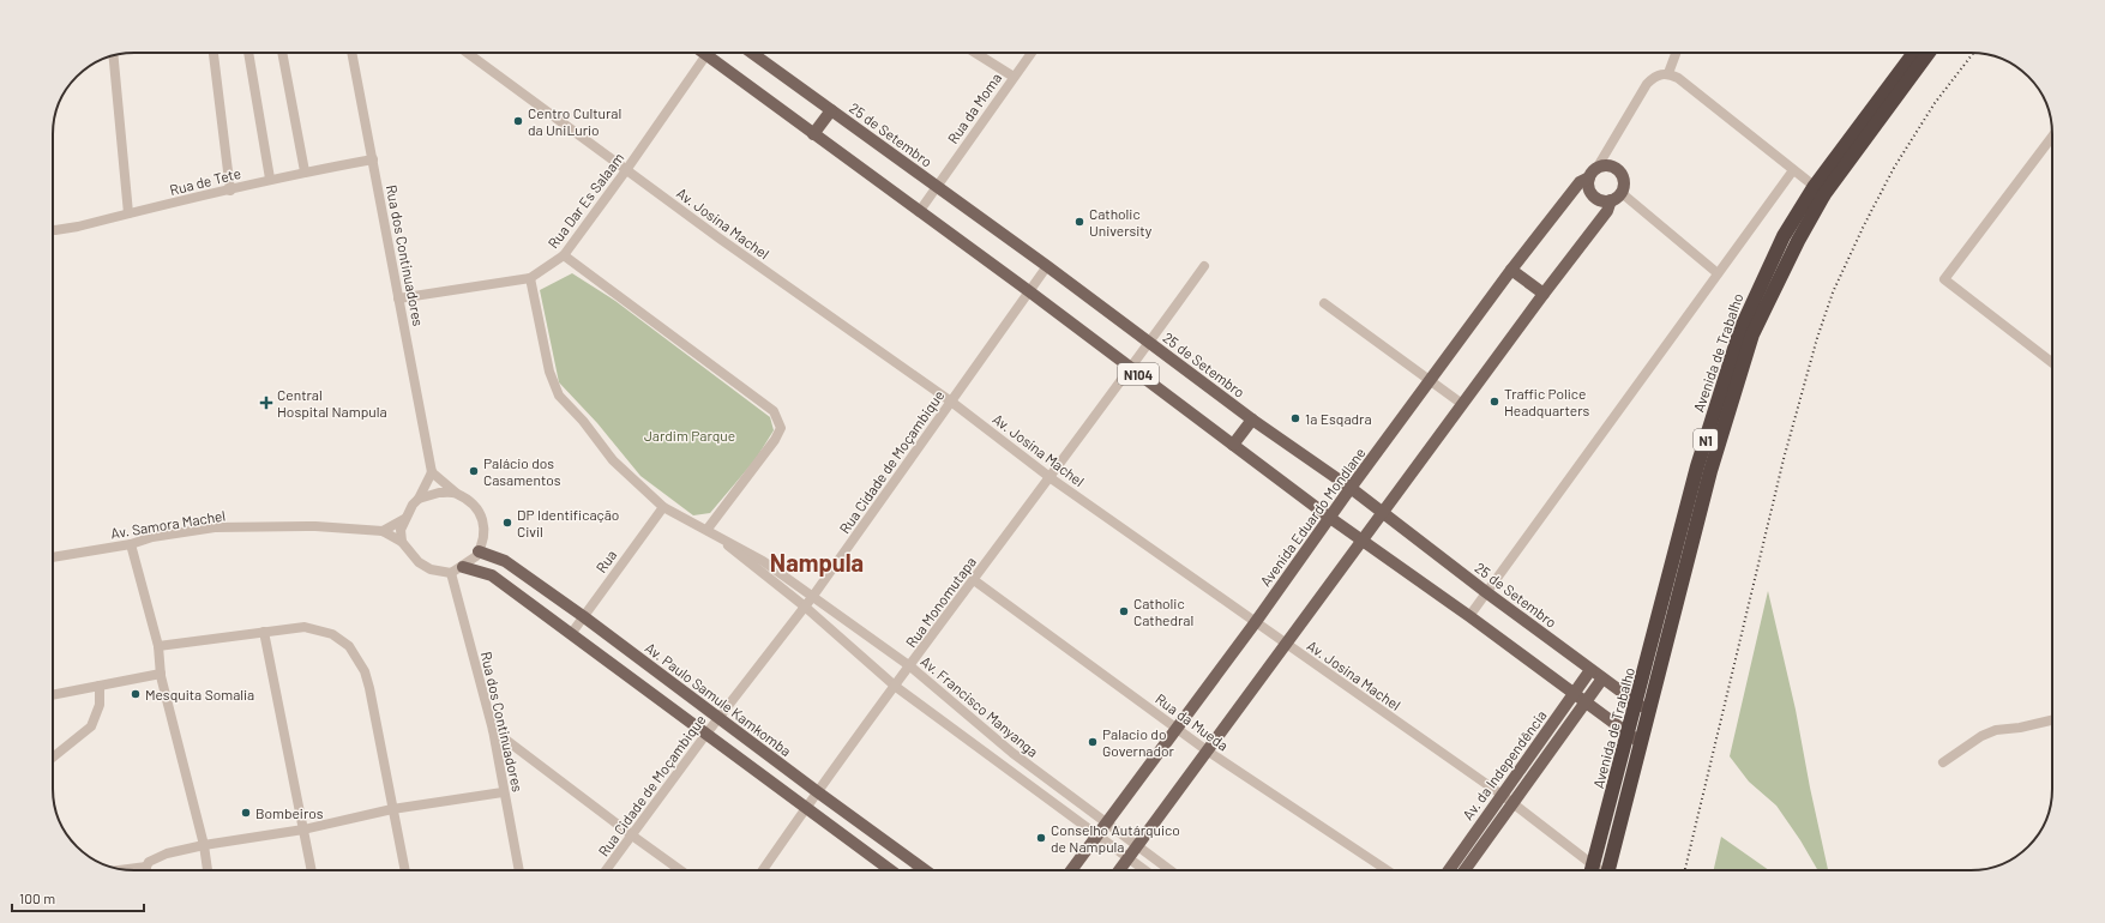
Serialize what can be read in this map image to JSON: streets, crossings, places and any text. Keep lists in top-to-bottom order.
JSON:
{
  "streets": {
    "highway": ["Avenida de Trabalho", "N1"],
    "main road": [
      "25 de Setembro",
      "N104",
      "Avenida Eduardo Mondlane",
      "Av. Paulo Samule Kamkomba",
      "Av. da Independência"
    ],
    "street": [
      "Rua da Moma",
      "Rua de Tete",
      "Rua Dar Es Salaam",
      "Av. Josina Machel",
      "Rua dos Continuadores",
      "Rua Cidade de Moçambique",
      "Av. Samora Machel",
      "Rua",
      "Rua Monomutapa",
      "Av. Francisco Manyanga",
      "Rua da Mueda"
    ]
  },
  "crossings": [
    ["Rua da Moma", "25 de Setembro"],
    ["Rua da Moma", "N104"],
    ["25 de Setembro", "Avenida de Trabalho"],
    ["25 de Setembro", "Rua Cidade de Moçambique"],
    ["25 de Setembro", "Avenida Eduardo Mondlane"],
    ["25 de Setembro", "Rua Monomutapa"],
    ["25 de Setembro", "Av. da Independência"],
    ["Rua de Tete", "Rua dos Continuadores"],
    ["Rua Dar Es Salaam", "Av. Josina Machel"],
    ["Rua Dar Es Salaam", "Rua dos Continuadores"],
    ["Rua Dar Es Salaam", "N104"],
    ["Rua Dar Es Salaam", "Av. Francisco Manyanga"],
    ["Av. Josina Machel", "Rua Cidade de Moçambique"],
    ["Av. Josina Machel", "Avenida Eduardo Mondlane"],
    ["Av. Josina Machel", "Rua Monomutapa"],
    ["Av. Josina Machel", "Av. da Independência"],
    ["Rua dos Continuadores", "Av. Paulo Samule Kamkomba"],
    ["Avenida de Trabalho", "N104"],
    ["N104", "Rua Cidade de Moçambique"],
    ["N104", "Avenida Eduardo Mondlane"],
    ["N104", "Rua Monomutapa"],
    ["N104", "Av. da Independência"],
    ["Rua Cidade de Moçambique", "Av. Paulo Samule Kamkomba"],
    ["Rua Cidade de Moçambique", "Av. Francisco Manyanga"],
    ["Avenida Eduardo Mondlane", "Av. Francisco Manyanga"],
    ["Avenida Eduardo Mondlane", "Rua da Mueda"],
    ["Rua", "Av. Paulo Samule Kamkomba"],
    ["Rua", "Av. Francisco Manyanga"],
    ["Rua Monomutapa", "Av. Paulo Samule Kamkomba"],
    ["Rua Monomutapa", "Av. Francisco Manyanga"],
    ["Rua Monomutapa", "Rua da Mueda"]
  ],
  "districts": ["Nampula"],
  "parks": ["Jardim Parque"],
  "places": {
    "other": [
      "Centro Cultural da UniLurio",
      "Catholic University",
      "Traffic Police Headquarters",
      "1a Esqadra",
      "Palácio dos Casamentos",
      "DP Identificação Civil",
      "Catholic Cathedral",
      "Mesquita Somalia",
      "Palacio do Governador",
      "Bombeiros",
      "Conselho Autárquico de Nampula"
    ],
    "health": ["Central Hospital Nampula"]
  },
  "scale_bar": "100 m"
}
